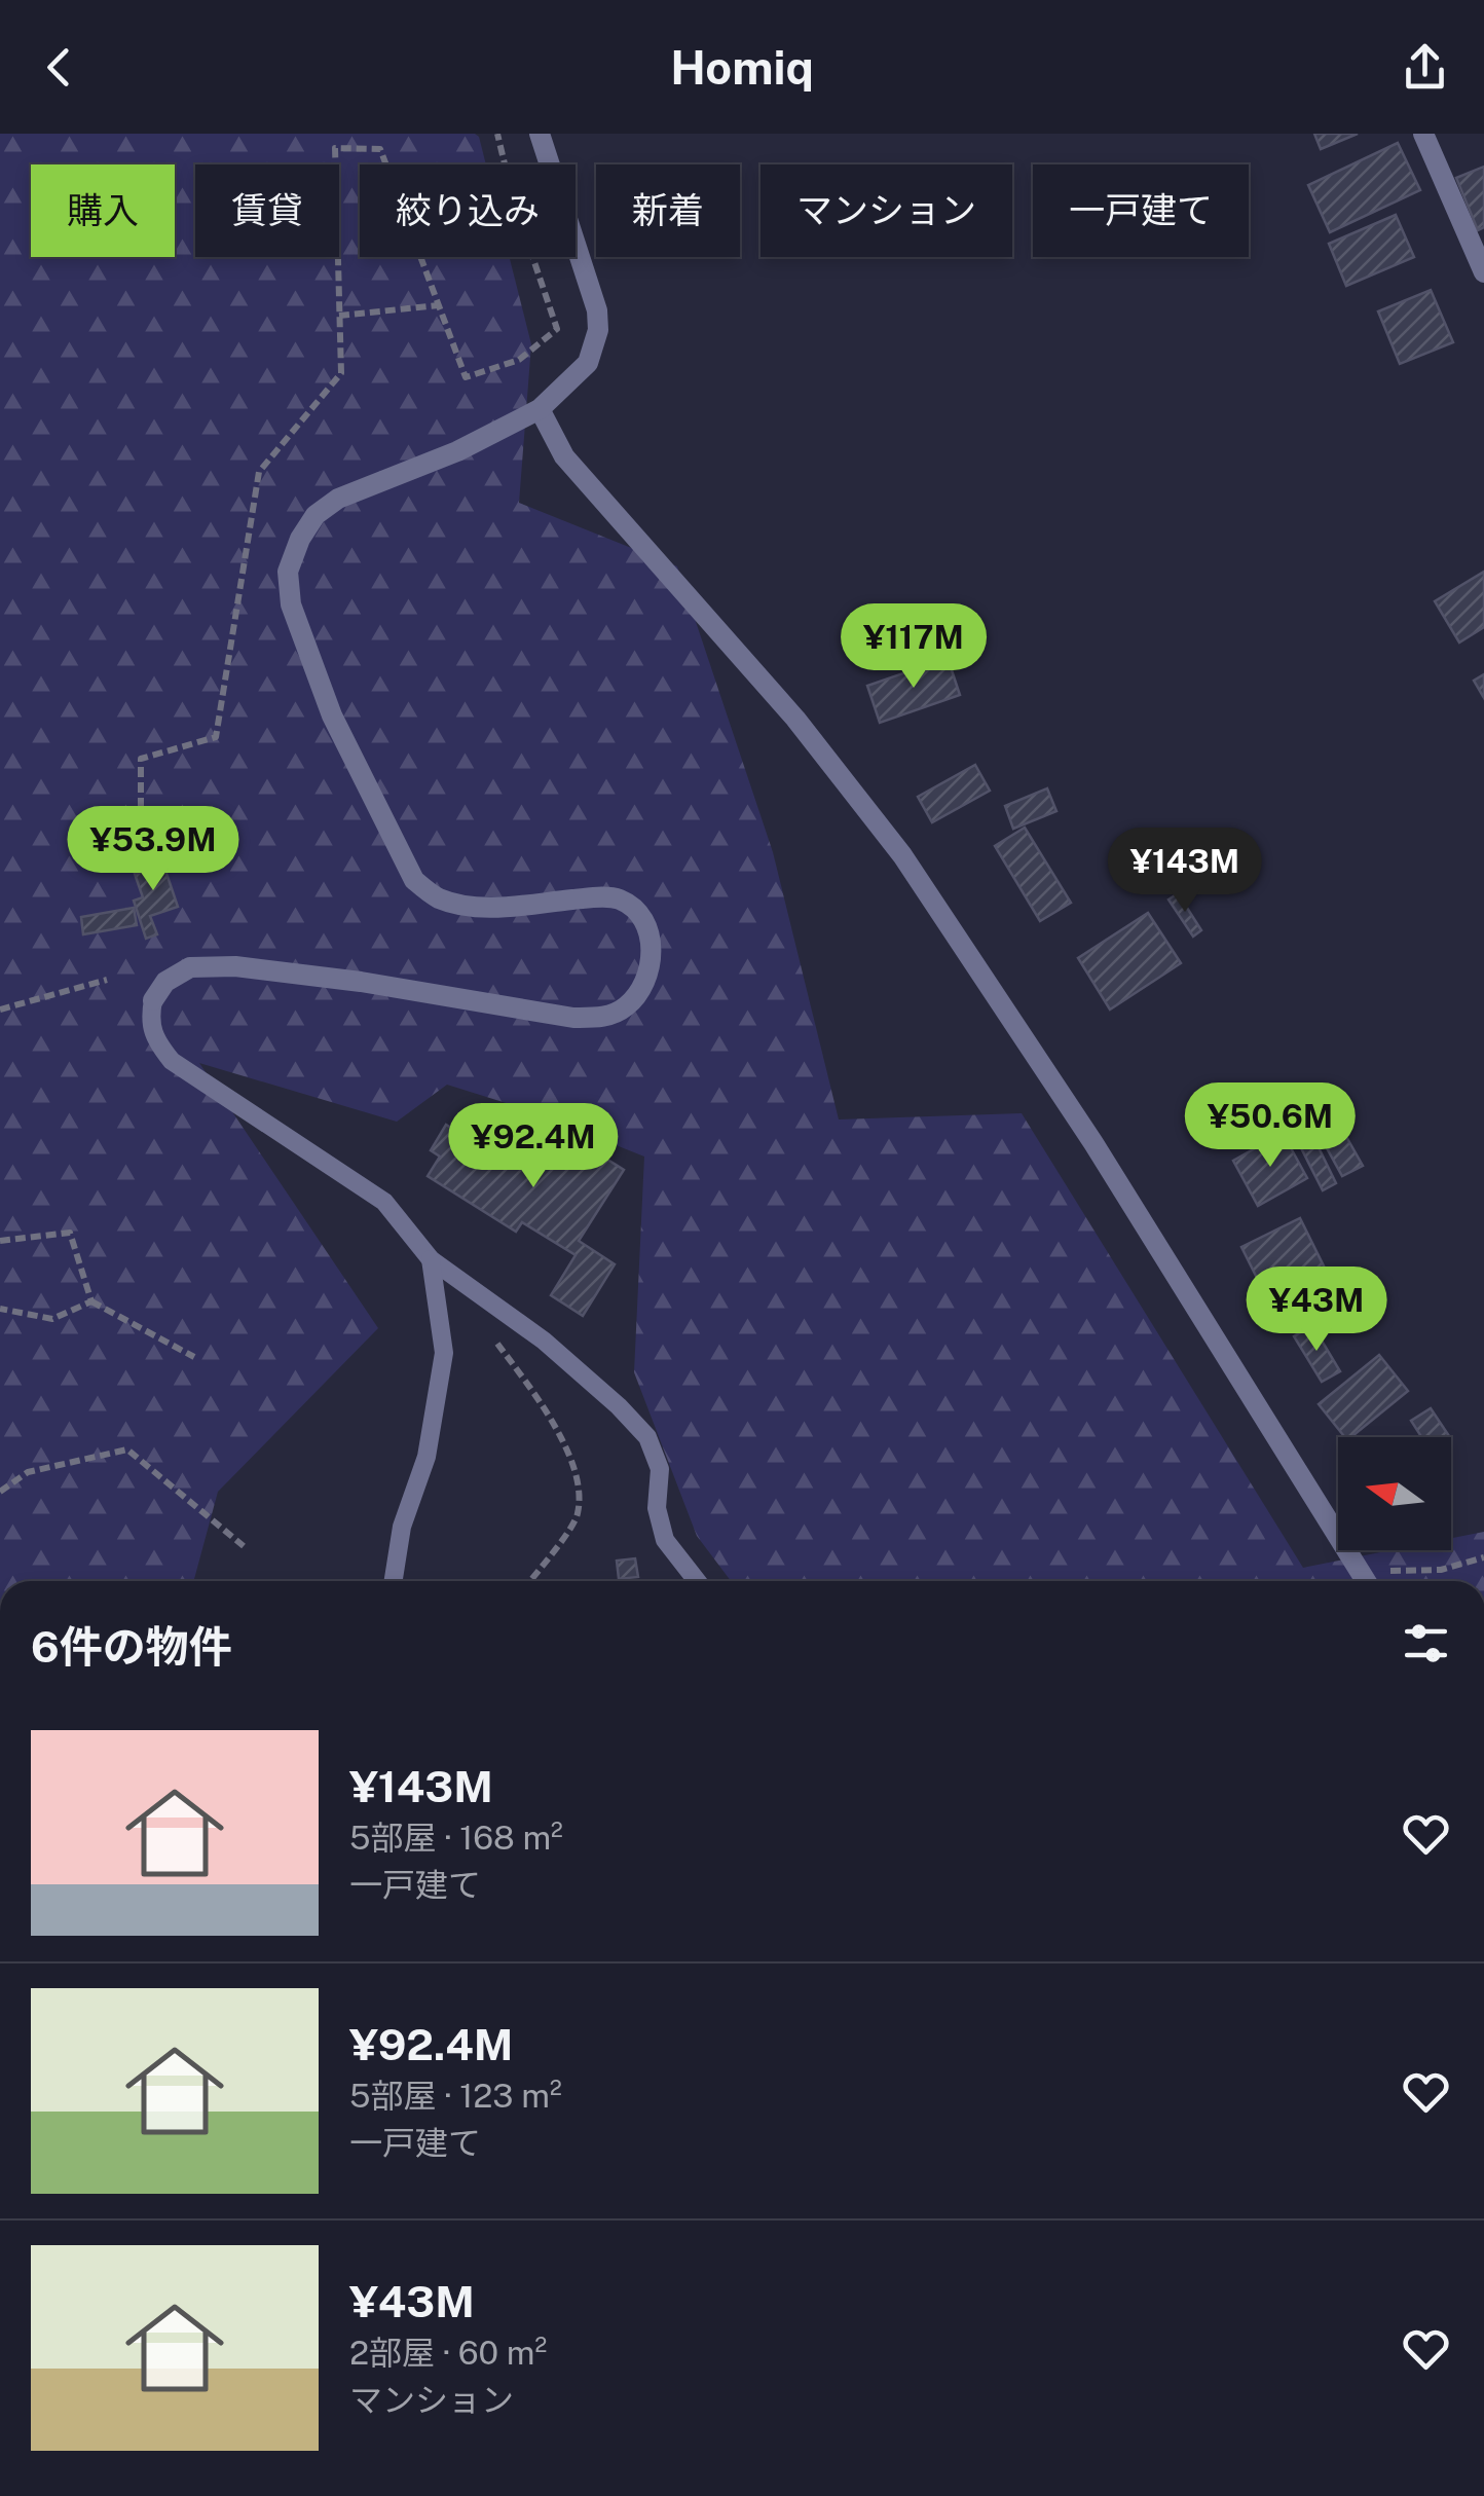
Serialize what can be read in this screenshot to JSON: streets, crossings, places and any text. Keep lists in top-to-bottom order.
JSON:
{
  "north": "left",
  "page": {
    "header": "Homiq",
    "chip": [
      "購入",
      "賃貸",
      "絞り込み",
      "新着",
      "マンション",
      "一戸建て"
    ],
    "price": [
      "¥117M",
      "¥53.9M",
      "¥143M",
      "¥50.6M",
      "¥92.4M",
      "¥43M"
    ],
    "heading": "6件の物件",
    "list": [
      {
        "name": "¥143M",
        "note": "5部屋 · 168 m² · 一戸建て"
      },
      {
        "name": "¥92.4M",
        "note": "5部屋 · 123 m² · 一戸建て"
      },
      {
        "name": "¥43M",
        "note": "2部屋 · 60 m² · マンション"
      }
    ]
  }
}
